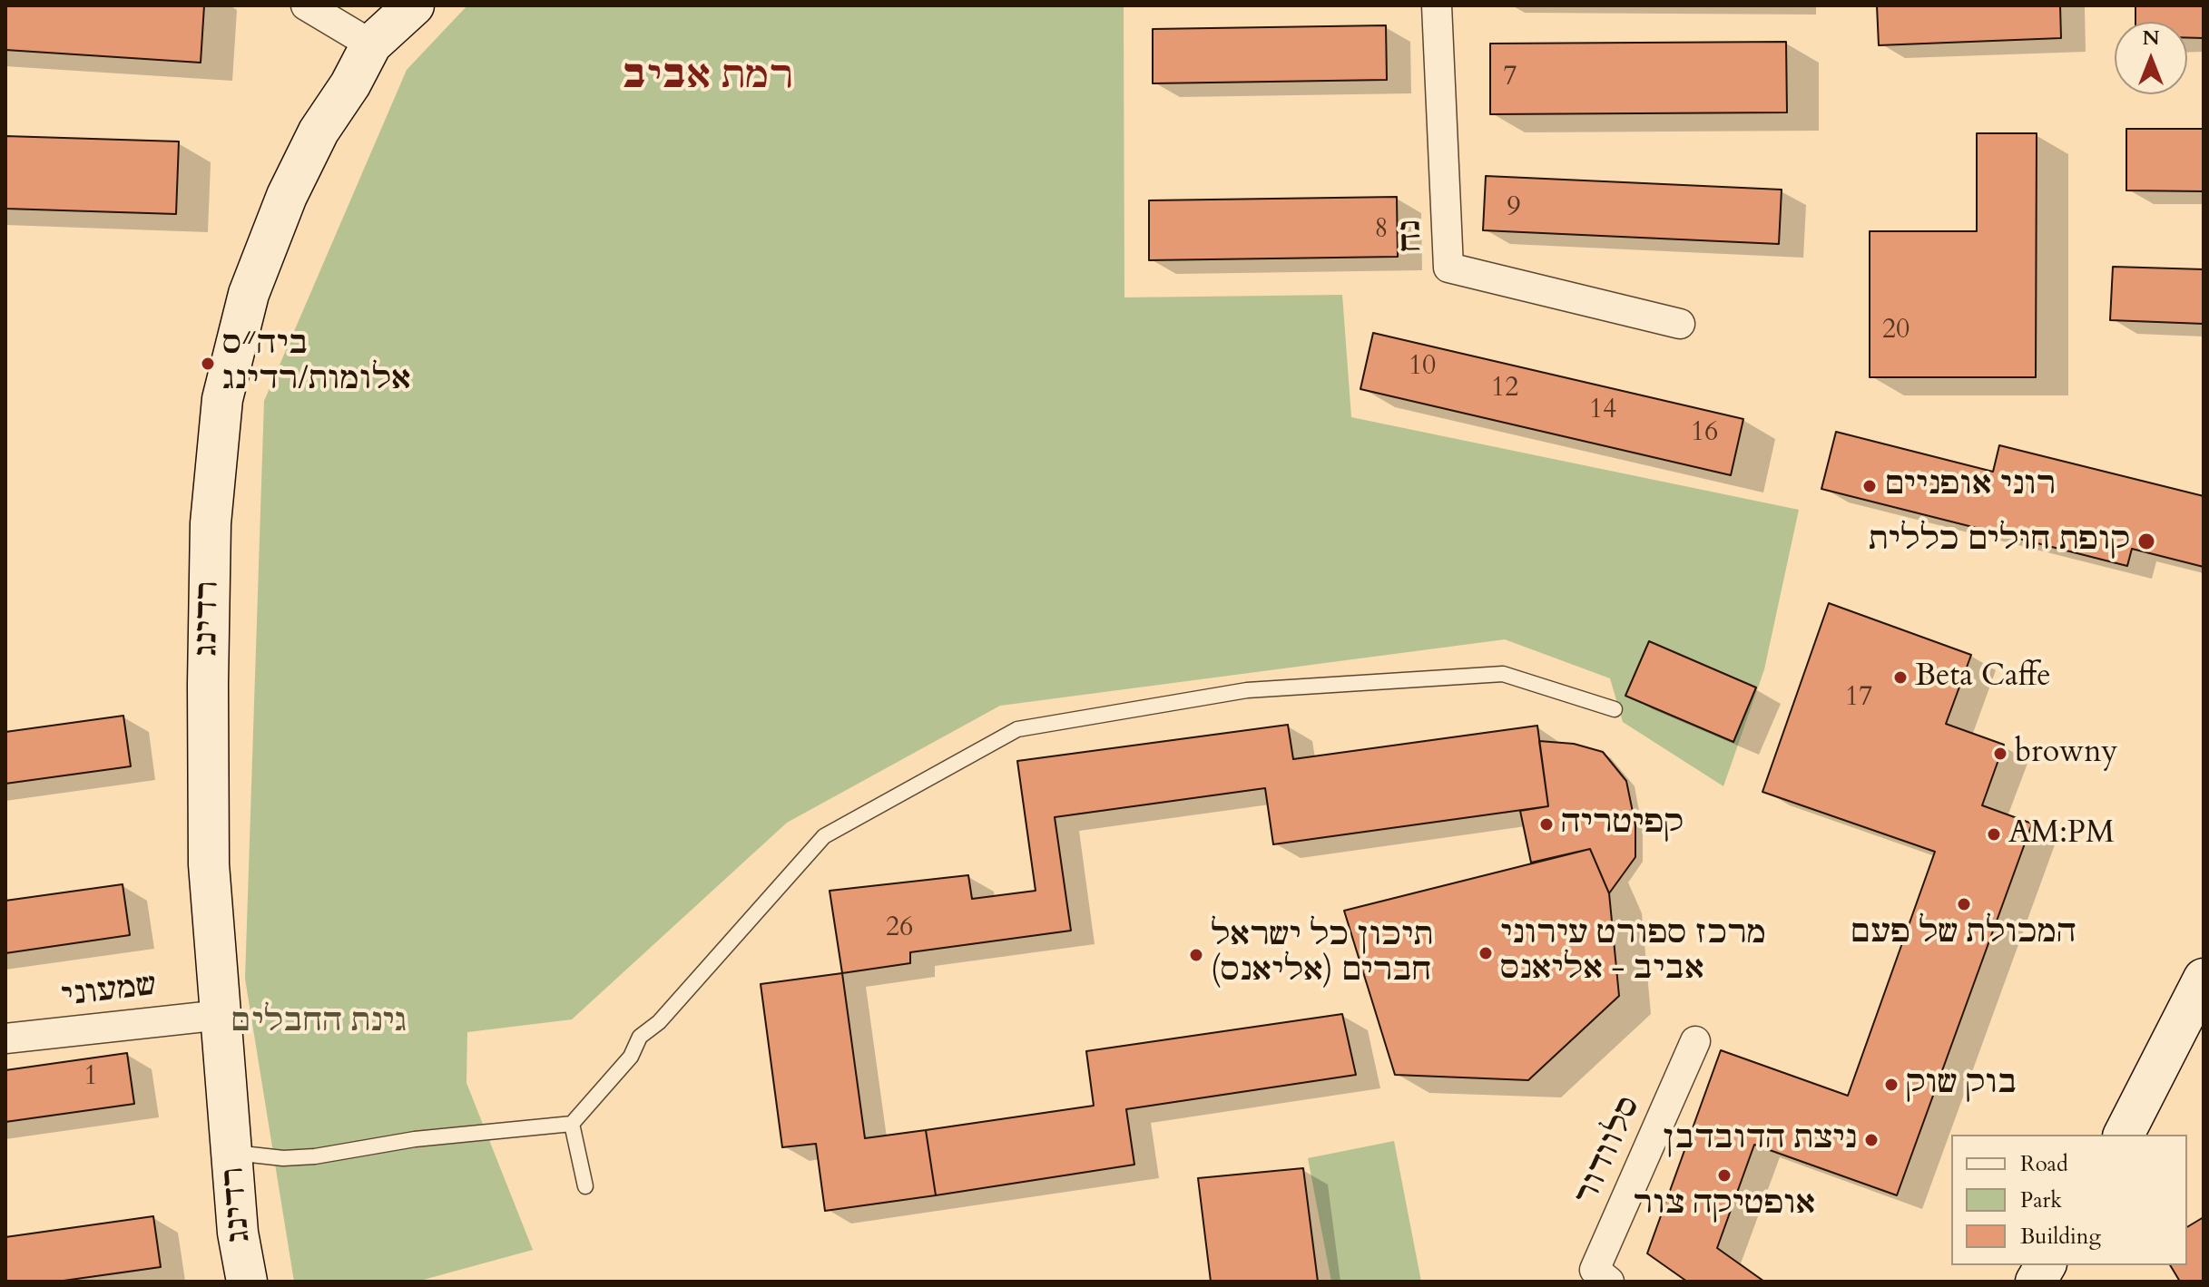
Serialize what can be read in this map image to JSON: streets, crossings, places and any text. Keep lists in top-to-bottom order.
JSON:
{
  "streets": {
    "street": [
      "נח",
      "רדינג",
      "שמעוני",
      "סלוודור"
    ]
  },
  "crossings": [
    ["רדינג", "שמעוני"]
  ],
  "districts": ["רמת אביב"],
  "parks": ["גינת החבלים"],
  "places": [
    "ביה״ס אלומות/רדינג",
    "רוני אופניים",
    "קופת חולים כללית",
    "Beta Caffe",
    "browny",
    "קפיטריה",
    "AM:PM",
    "המכולת של פעם",
    "מרכז ספורט עירוני אביב - אליאנס",
    "תיכון כל ישראל חברים (אליאנס)",
    "בוק שוק",
    "ניצת הדובדבן",
    "אופטיקה צור"
  ],
  "house_numbers": [
    "7",
    "9",
    "8",
    "20",
    "10",
    "12",
    "14",
    "16",
    "17",
    "26",
    "1"
  ],
  "legend": ["Road", "Park", "Building"],
  "north": "top"
}
